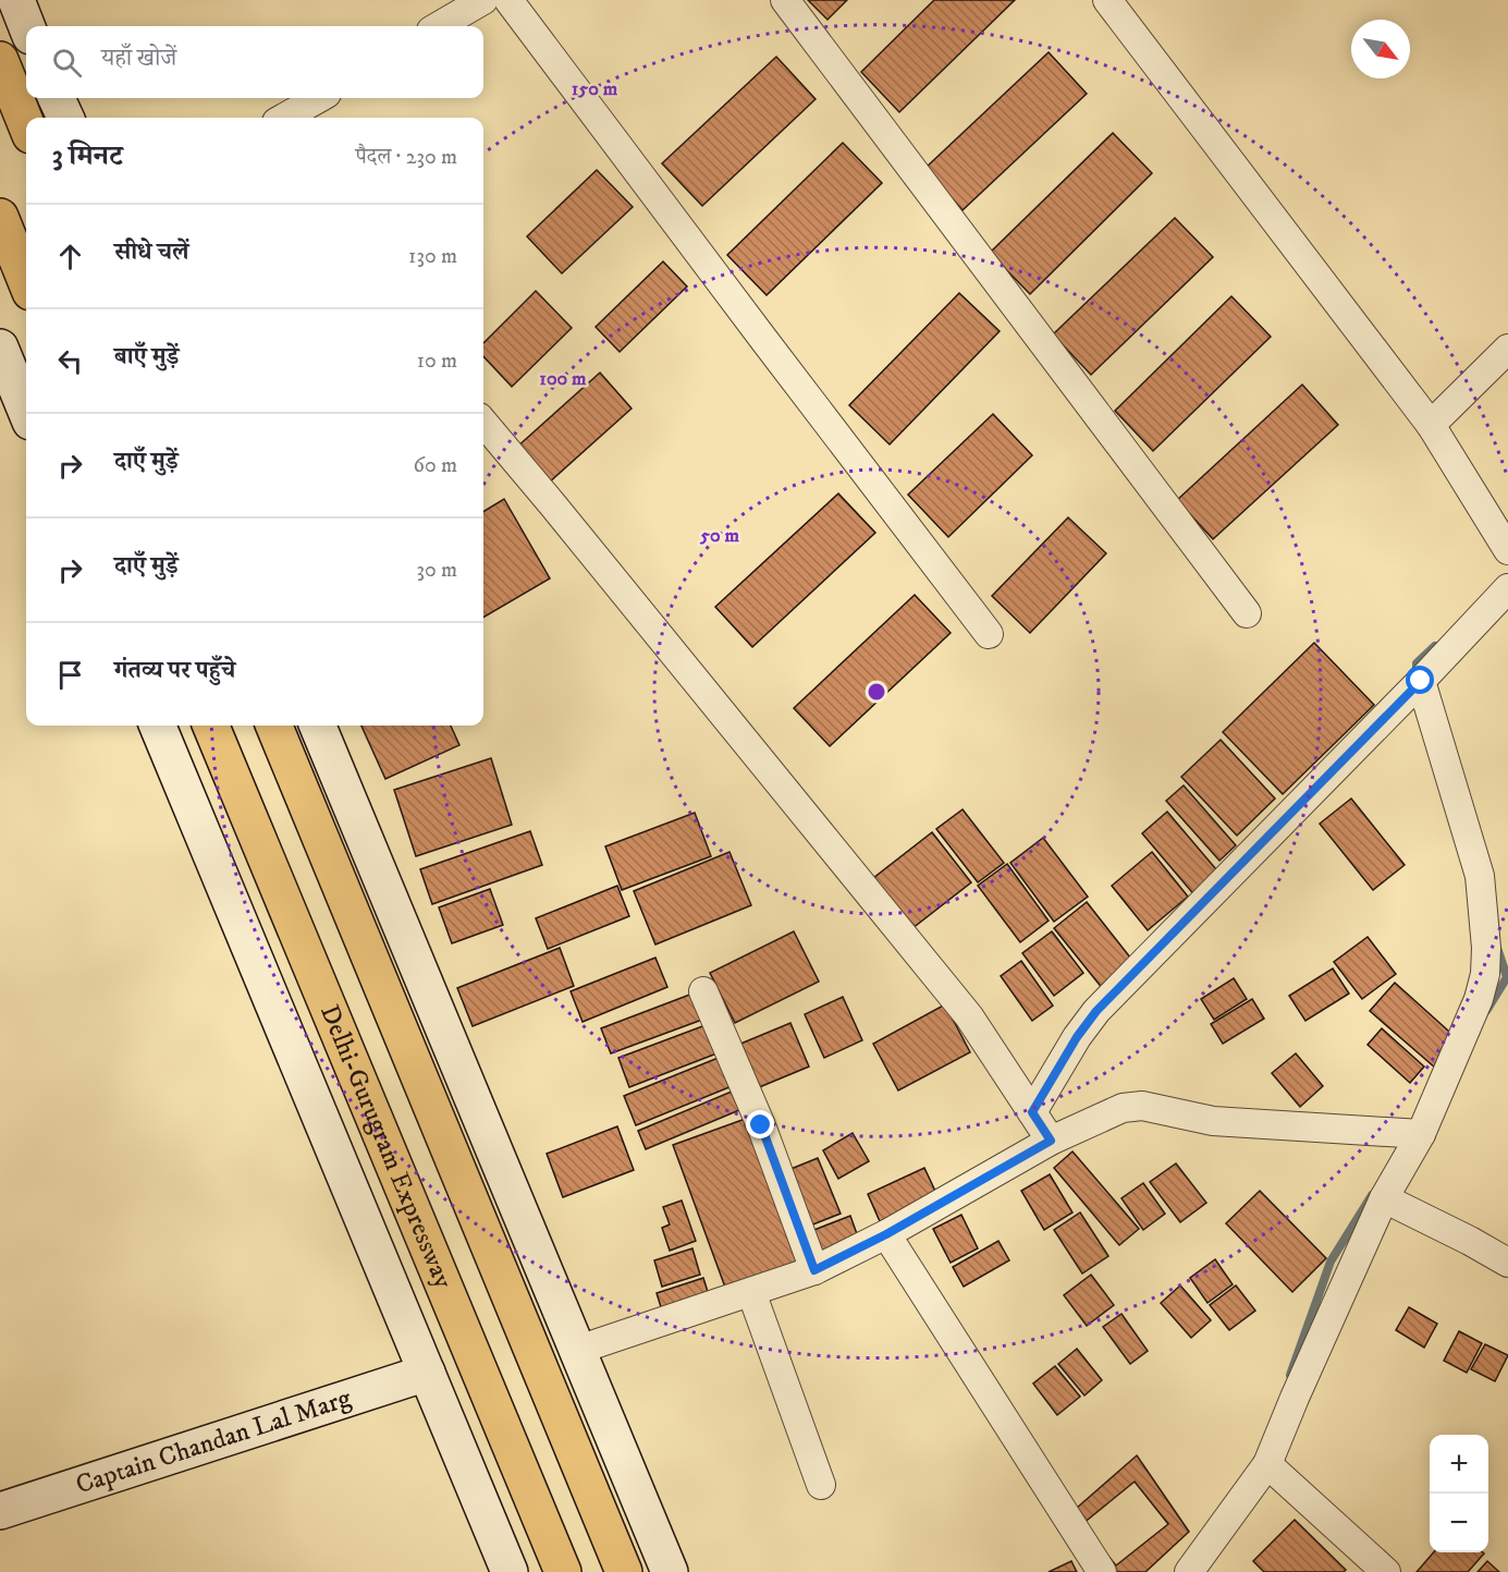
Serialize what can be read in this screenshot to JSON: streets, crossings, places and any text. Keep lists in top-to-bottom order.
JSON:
{
  "streets": {
    "highway": ["Delhi-Gurugram Expressway"],
    "main road": ["Captain Chandan Lal Marg"]
  },
  "north": "bottom right",
  "page": {
    "search": "यहाँ खोजें",
    "heading": ["3 मिनट", "पैदल · 230 m"],
    "list": [
      ["सीधे चलें", "130 m"],
      ["बाएँ मुड़ें", "10 m"],
      ["दाएँ मुड़ें", "60 m"],
      ["दाएँ मुड़ें", "30 m"],
      "गंतव्य पर पहुँचे"
    ],
    "map_buttons": ["+", "−"]
  },
  "rings": ["150 m", "100 m", "50 m"]
}
